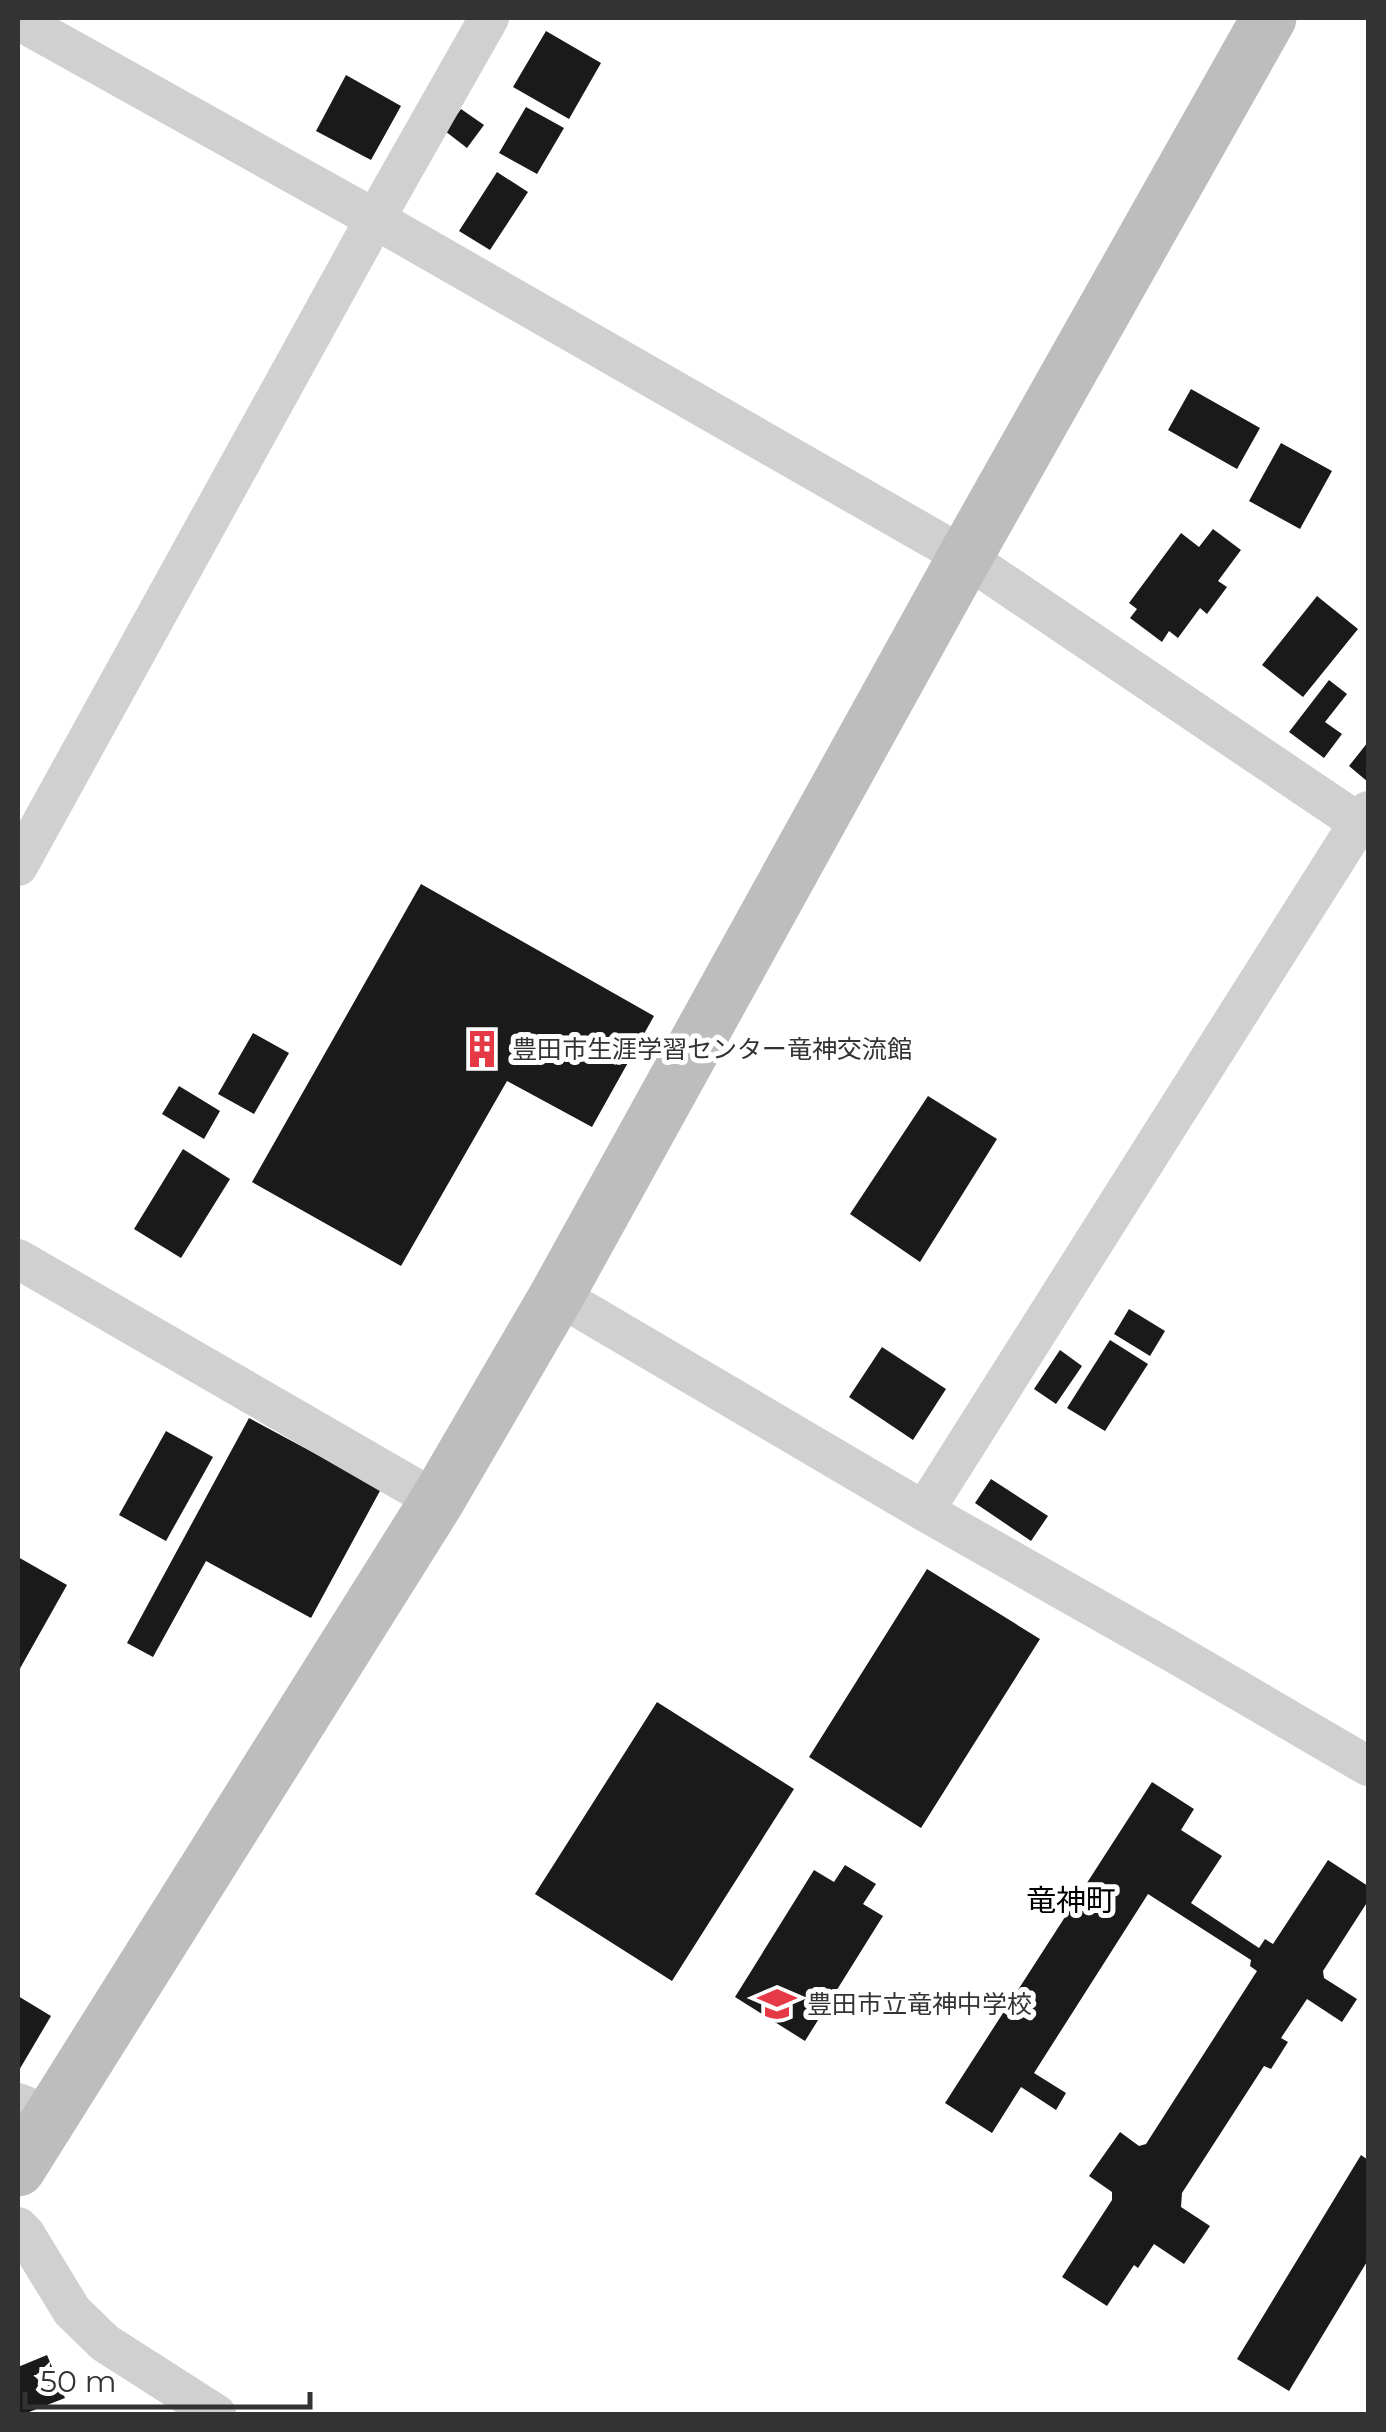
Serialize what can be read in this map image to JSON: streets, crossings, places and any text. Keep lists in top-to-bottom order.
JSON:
{
  "districts": ["竜神町"],
  "places": {
    "building": ["豊田市生涯学習センター竜神交流館"],
    "school or university": ["豊田市立竜神中学校"]
  },
  "scale_bar": "50 m"
}
